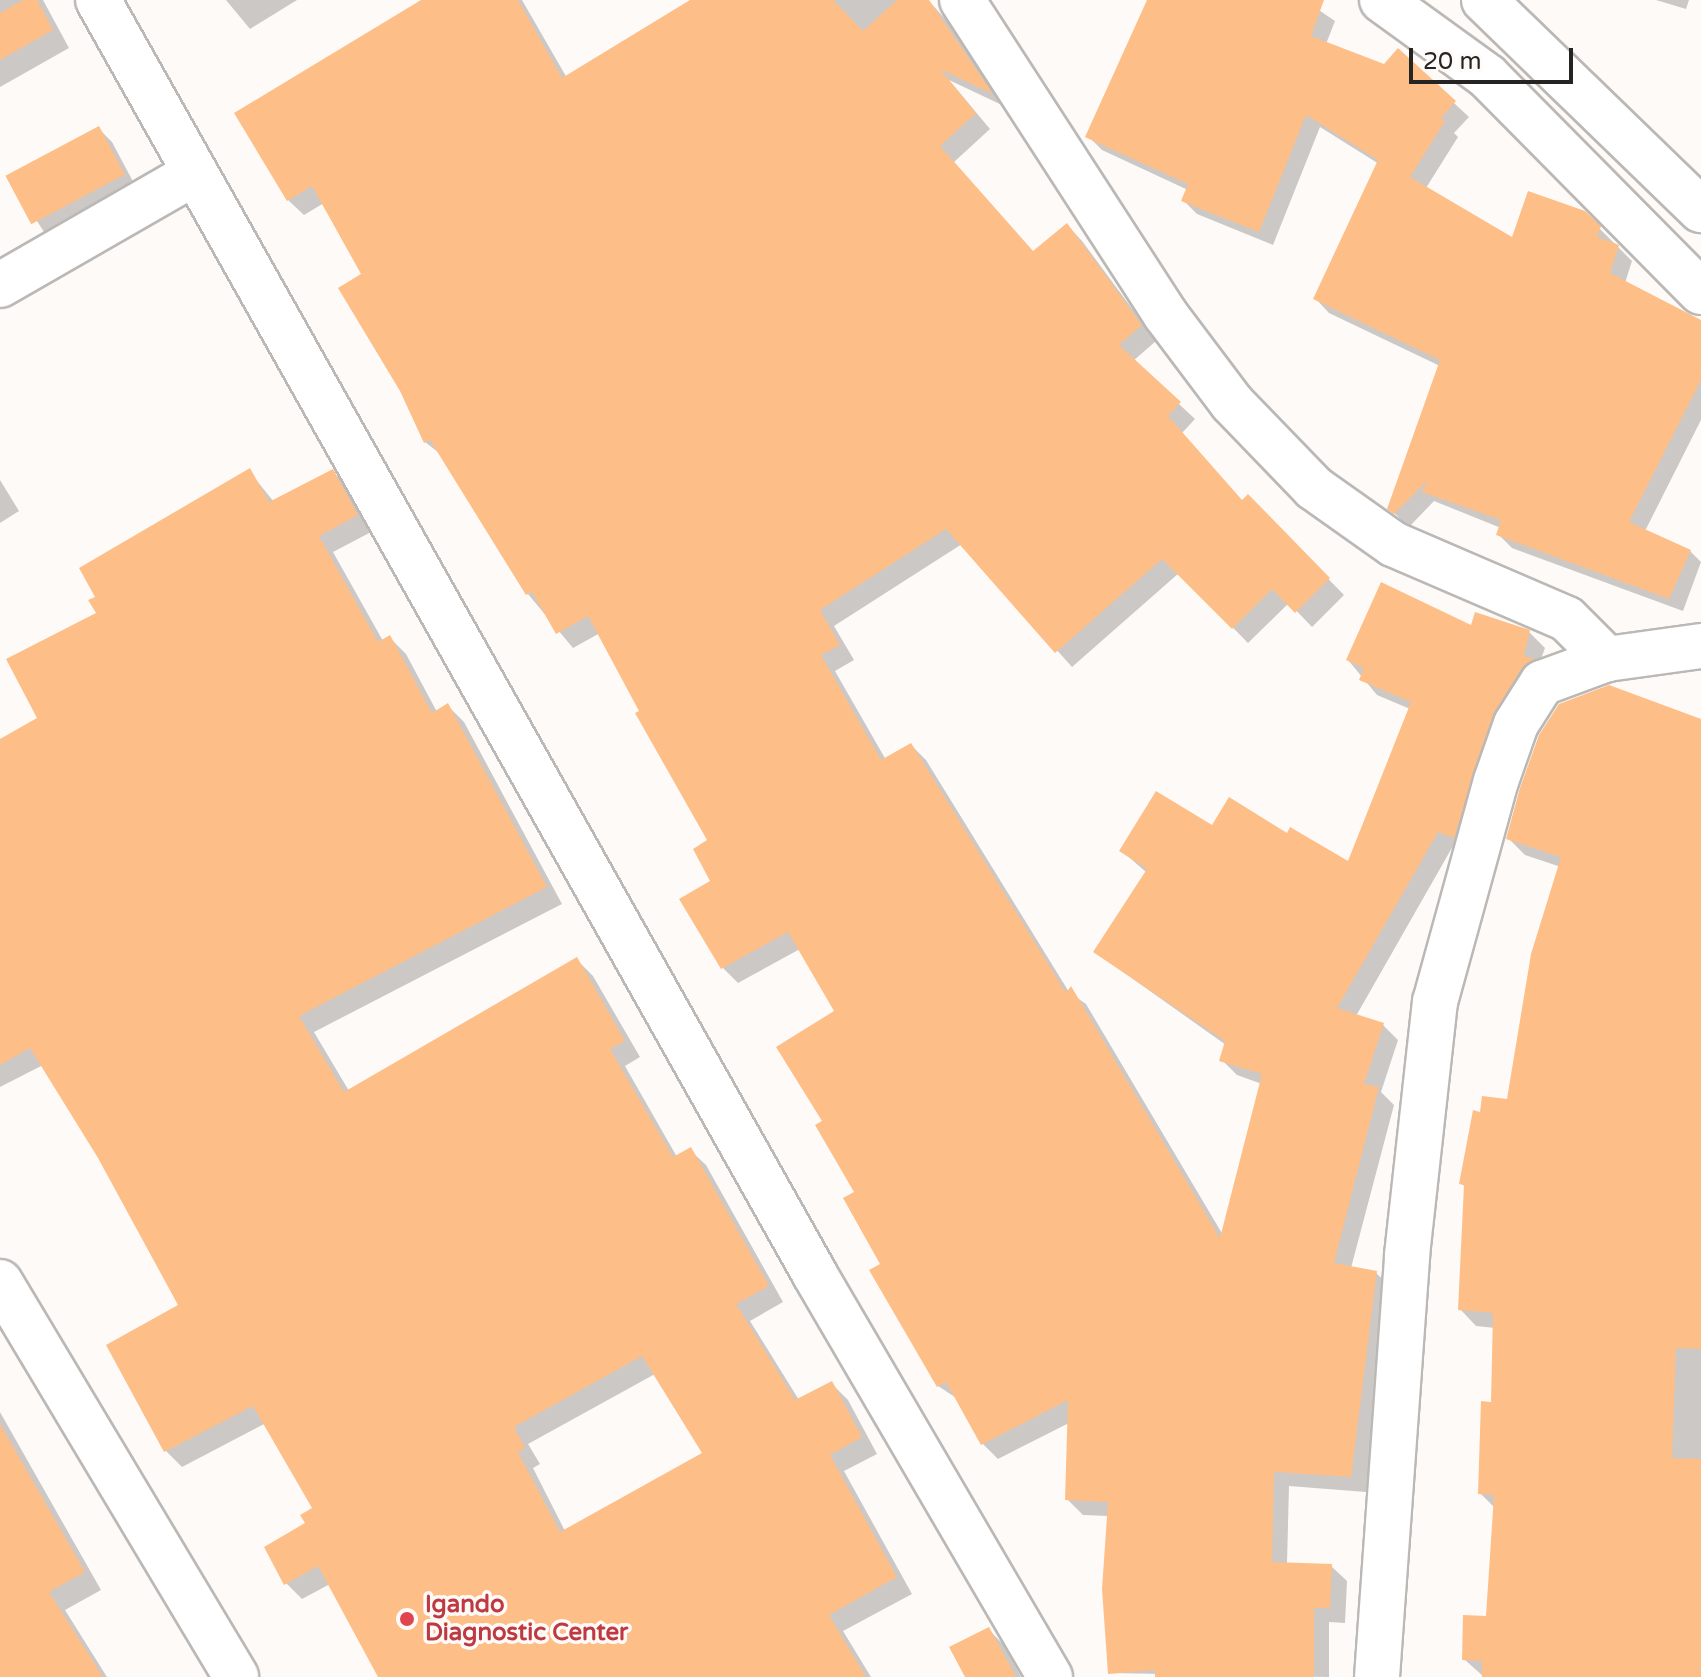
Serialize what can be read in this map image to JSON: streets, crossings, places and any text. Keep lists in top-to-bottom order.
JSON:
{
  "places": ["Igando Diagnostic Center"],
  "scale_bar": "20 m"
}
